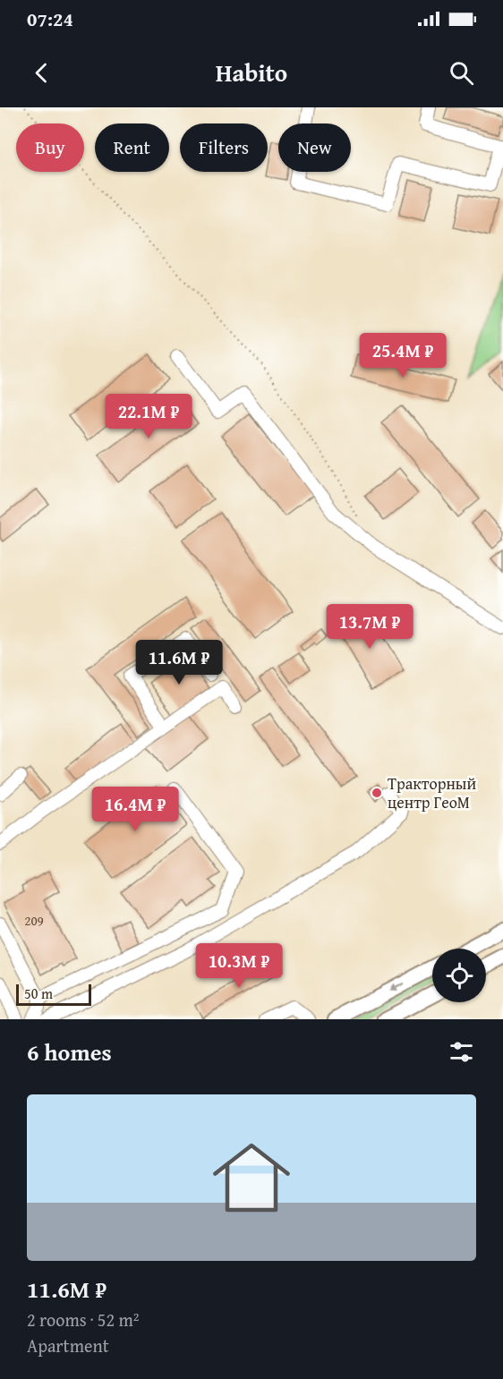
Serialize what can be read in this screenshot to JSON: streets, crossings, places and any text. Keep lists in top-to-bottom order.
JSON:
{
  "places": ["Тракторный центр ГеоМ"],
  "house_numbers": ["209"],
  "scale_bar": "50 m",
  "page": {
    "status": "07:24",
    "header": "Habito",
    "chip": [
      "Buy",
      "Rent",
      "Filters",
      "New"
    ],
    "price": [
      "25.4M ₽",
      "22.1M ₽",
      "13.7M ₽",
      "11.6M ₽",
      "16.4M ₽",
      "10.3M ₽"
    ],
    "scale": "50 m",
    "heading": "6 homes",
    "list": [
      {
        "name": "11.6M ₽",
        "note": "2 rooms · 52 m² · Apartment"
      }
    ]
  }
}
